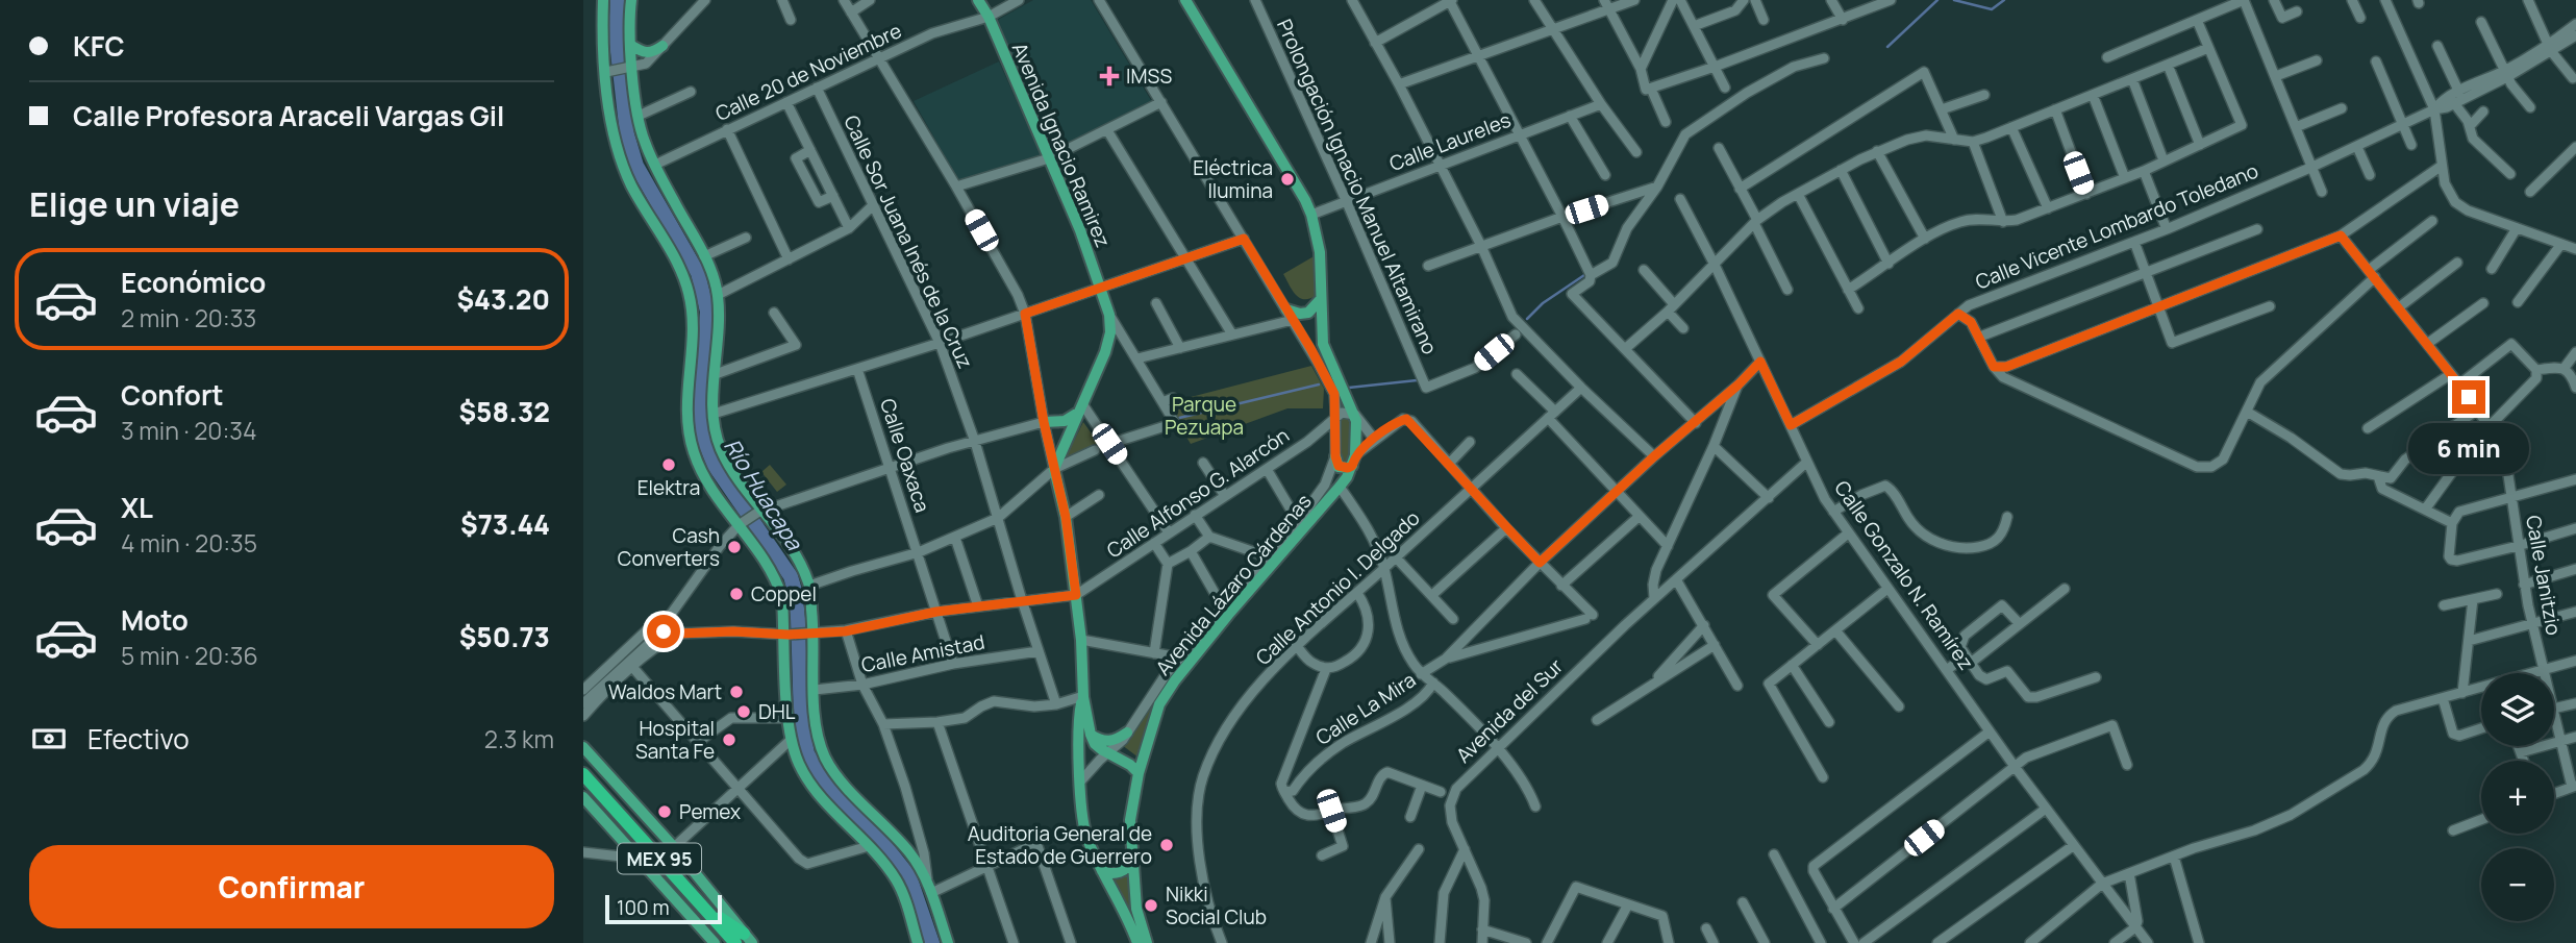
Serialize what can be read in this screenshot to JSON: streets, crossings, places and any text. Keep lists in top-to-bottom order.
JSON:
{
  "streets": {
    "highway": ["MEX 95"],
    "main road": ["Avenida Ignacio Ramirez", "Avenida Lázaro Cárdenas"],
    "street": [
      "Calle 20 de Noviembre",
      "Calle Laureles",
      "Prolongación Ignacio Manuel Altamirano",
      "Calle Vicente Lombardo Toledano",
      "Calle Sor Juana Inés de la Cruz",
      "Calle Oaxaca",
      "Calle Alfonso G. Alarcón",
      "Calle Gonzalo N. Ramírez",
      "Calle Janitzio",
      "Calle Antonio I. Delgado",
      "Calle Amistad",
      "Calle La Mira",
      "Avenida del Sur"
    ]
  },
  "crossings": [
    ["Calle 20 de Noviembre", "Avenida Ignacio Ramirez"],
    ["Calle 20 de Noviembre", "Calle Sor Juana Inés de la Cruz"],
    ["Calle Laureles", "Prolongación Ignacio Manuel Altamirano"],
    ["Calle Vicente Lombardo Toledano", "Calle Gonzalo N. Ramírez"],
    ["Calle Sor Juana Inés de la Cruz", "Calle Amistad"],
    ["Calle Oaxaca", "Calle Amistad"],
    ["Calle Alfonso G. Alarcón", "Avenida Lázaro Cárdenas"],
    ["Calle Gonzalo N. Ramírez", "Avenida del Sur"]
  ],
  "water": ["Río Huacapa"],
  "parks": ["Parque Pezuapa"],
  "places": {
    "health": ["IMSS"],
    "other": [
      "Eléctrica Ilumina",
      "Elektra",
      "Cash Converters",
      "Coppel",
      "Waldos Mart",
      "DHL",
      "Hospital Santa Fe",
      "Pemex",
      "Auditoria General de Estado de Guerrero",
      "Nikki Social Club"
    ]
  },
  "scale_bar": "100 m",
  "page": {
    "banner": ["KFC", "Calle Profesora Araceli Vargas Gil"],
    "heading": "Elige un viaje",
    "list": [
      {
        "name": "Económico",
        "note": "2 min · 20:33",
        "value": "$43.20"
      },
      {
        "name": "Confort",
        "note": "3 min · 20:34",
        "value": "$58.32"
      },
      {
        "name": "XL",
        "note": "4 min · 20:35",
        "value": "$73.44"
      },
      {
        "name": "Moto",
        "note": "5 min · 20:36",
        "value": "$50.73"
      }
    ],
    "bubble": "6 min",
    "map_buttons": ["+", "−"],
    "pay": ["Efectivo", "2.3 km"],
    "buttons": "Confirmar",
    "scale": "100 m"
  }
}
